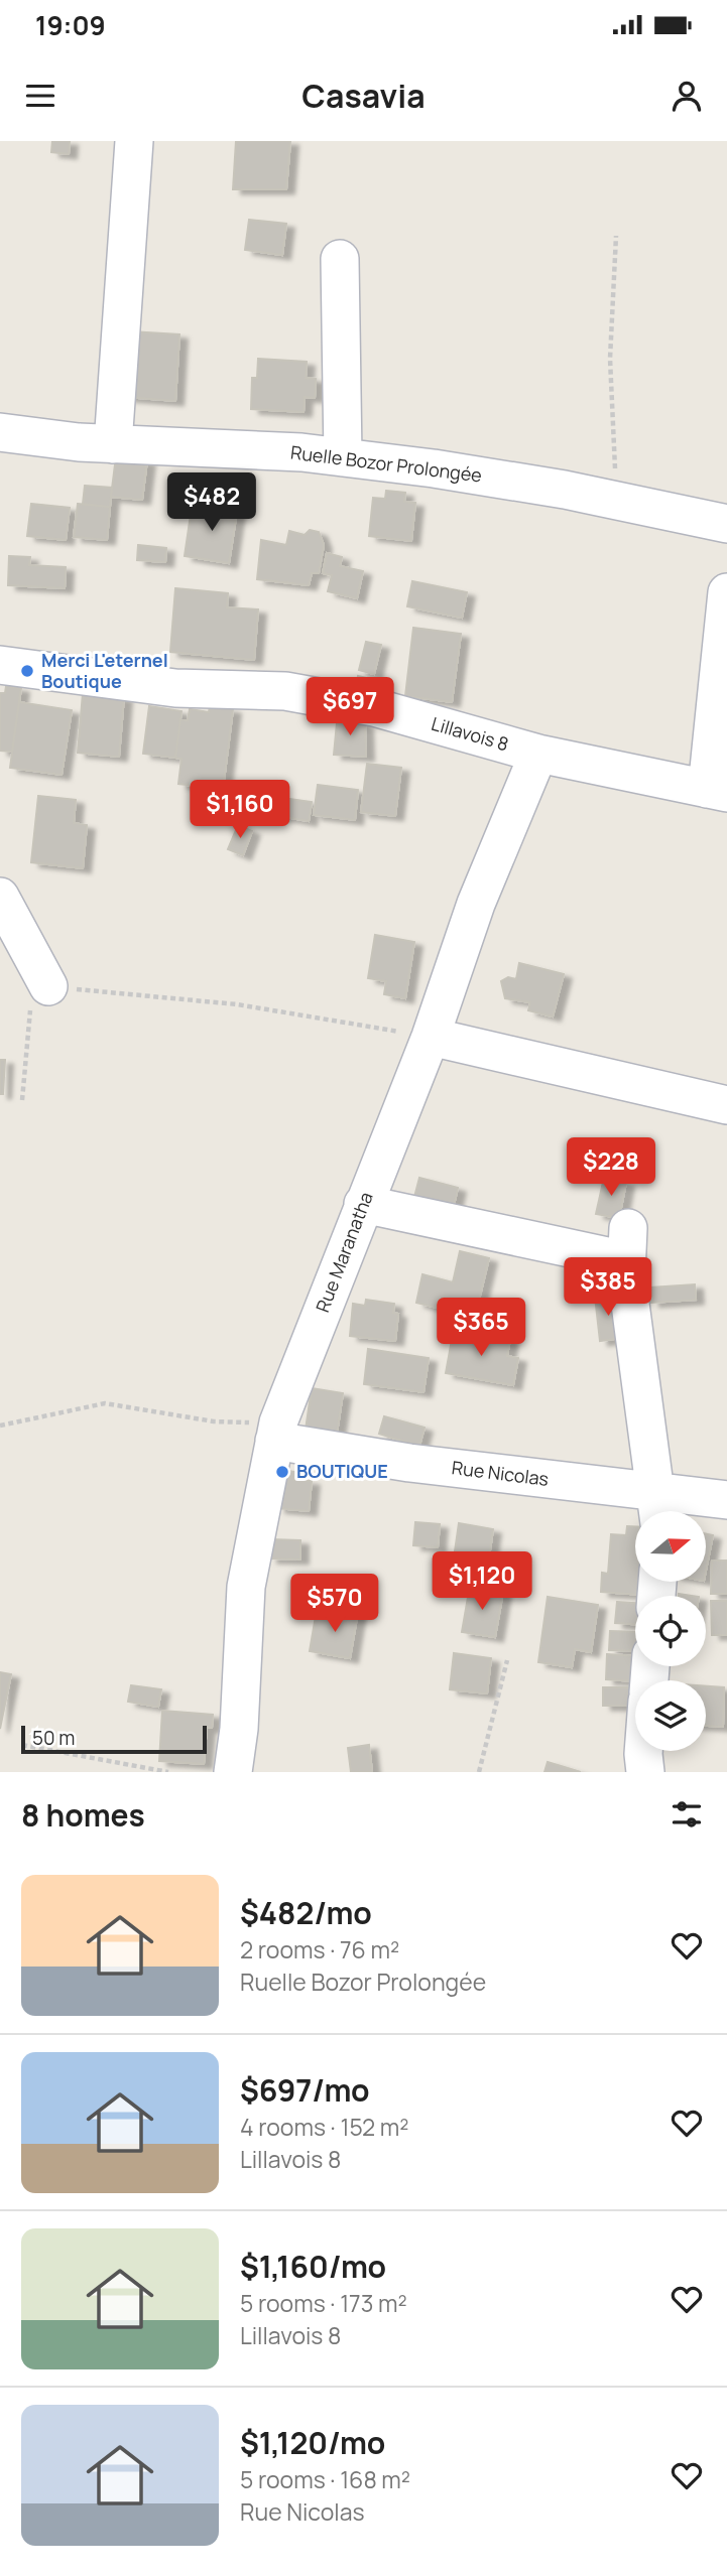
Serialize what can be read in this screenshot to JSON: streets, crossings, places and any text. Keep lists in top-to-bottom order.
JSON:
{
  "streets": {
    "street": [
      "Ruelle Bozor Prolongée",
      "Lillavois 8",
      "Rue Maranatha",
      "Rue Nicolas"
    ]
  },
  "crossings": [
    ["Lillavois 8", "Rue Maranatha"],
    ["Rue Maranatha", "Rue Nicolas"]
  ],
  "places": ["Merci L'eternel Boutique", "BOUTIQUE"],
  "scale_bar": "50 m",
  "north": "right",
  "page": {
    "status": "19:09",
    "header": "Casavia",
    "price": [
      "$482",
      "$697",
      "$1,160",
      "$228",
      "$385",
      "$365",
      "$1,120",
      "$570"
    ],
    "scale": "50 m",
    "heading": "8 homes",
    "list": [
      {
        "name": "$482/mo",
        "note": "2 rooms · 76 m² · Ruelle Bozor Prolongée"
      },
      {
        "name": "$697/mo",
        "note": "4 rooms · 152 m² · Lillavois 8"
      },
      {
        "name": "$1,160/mo",
        "note": "5 rooms · 173 m² · Lillavois 8"
      },
      {
        "name": "$1,120/mo",
        "note": "5 rooms · 168 m² · Rue Nicolas"
      }
    ]
  }
}
